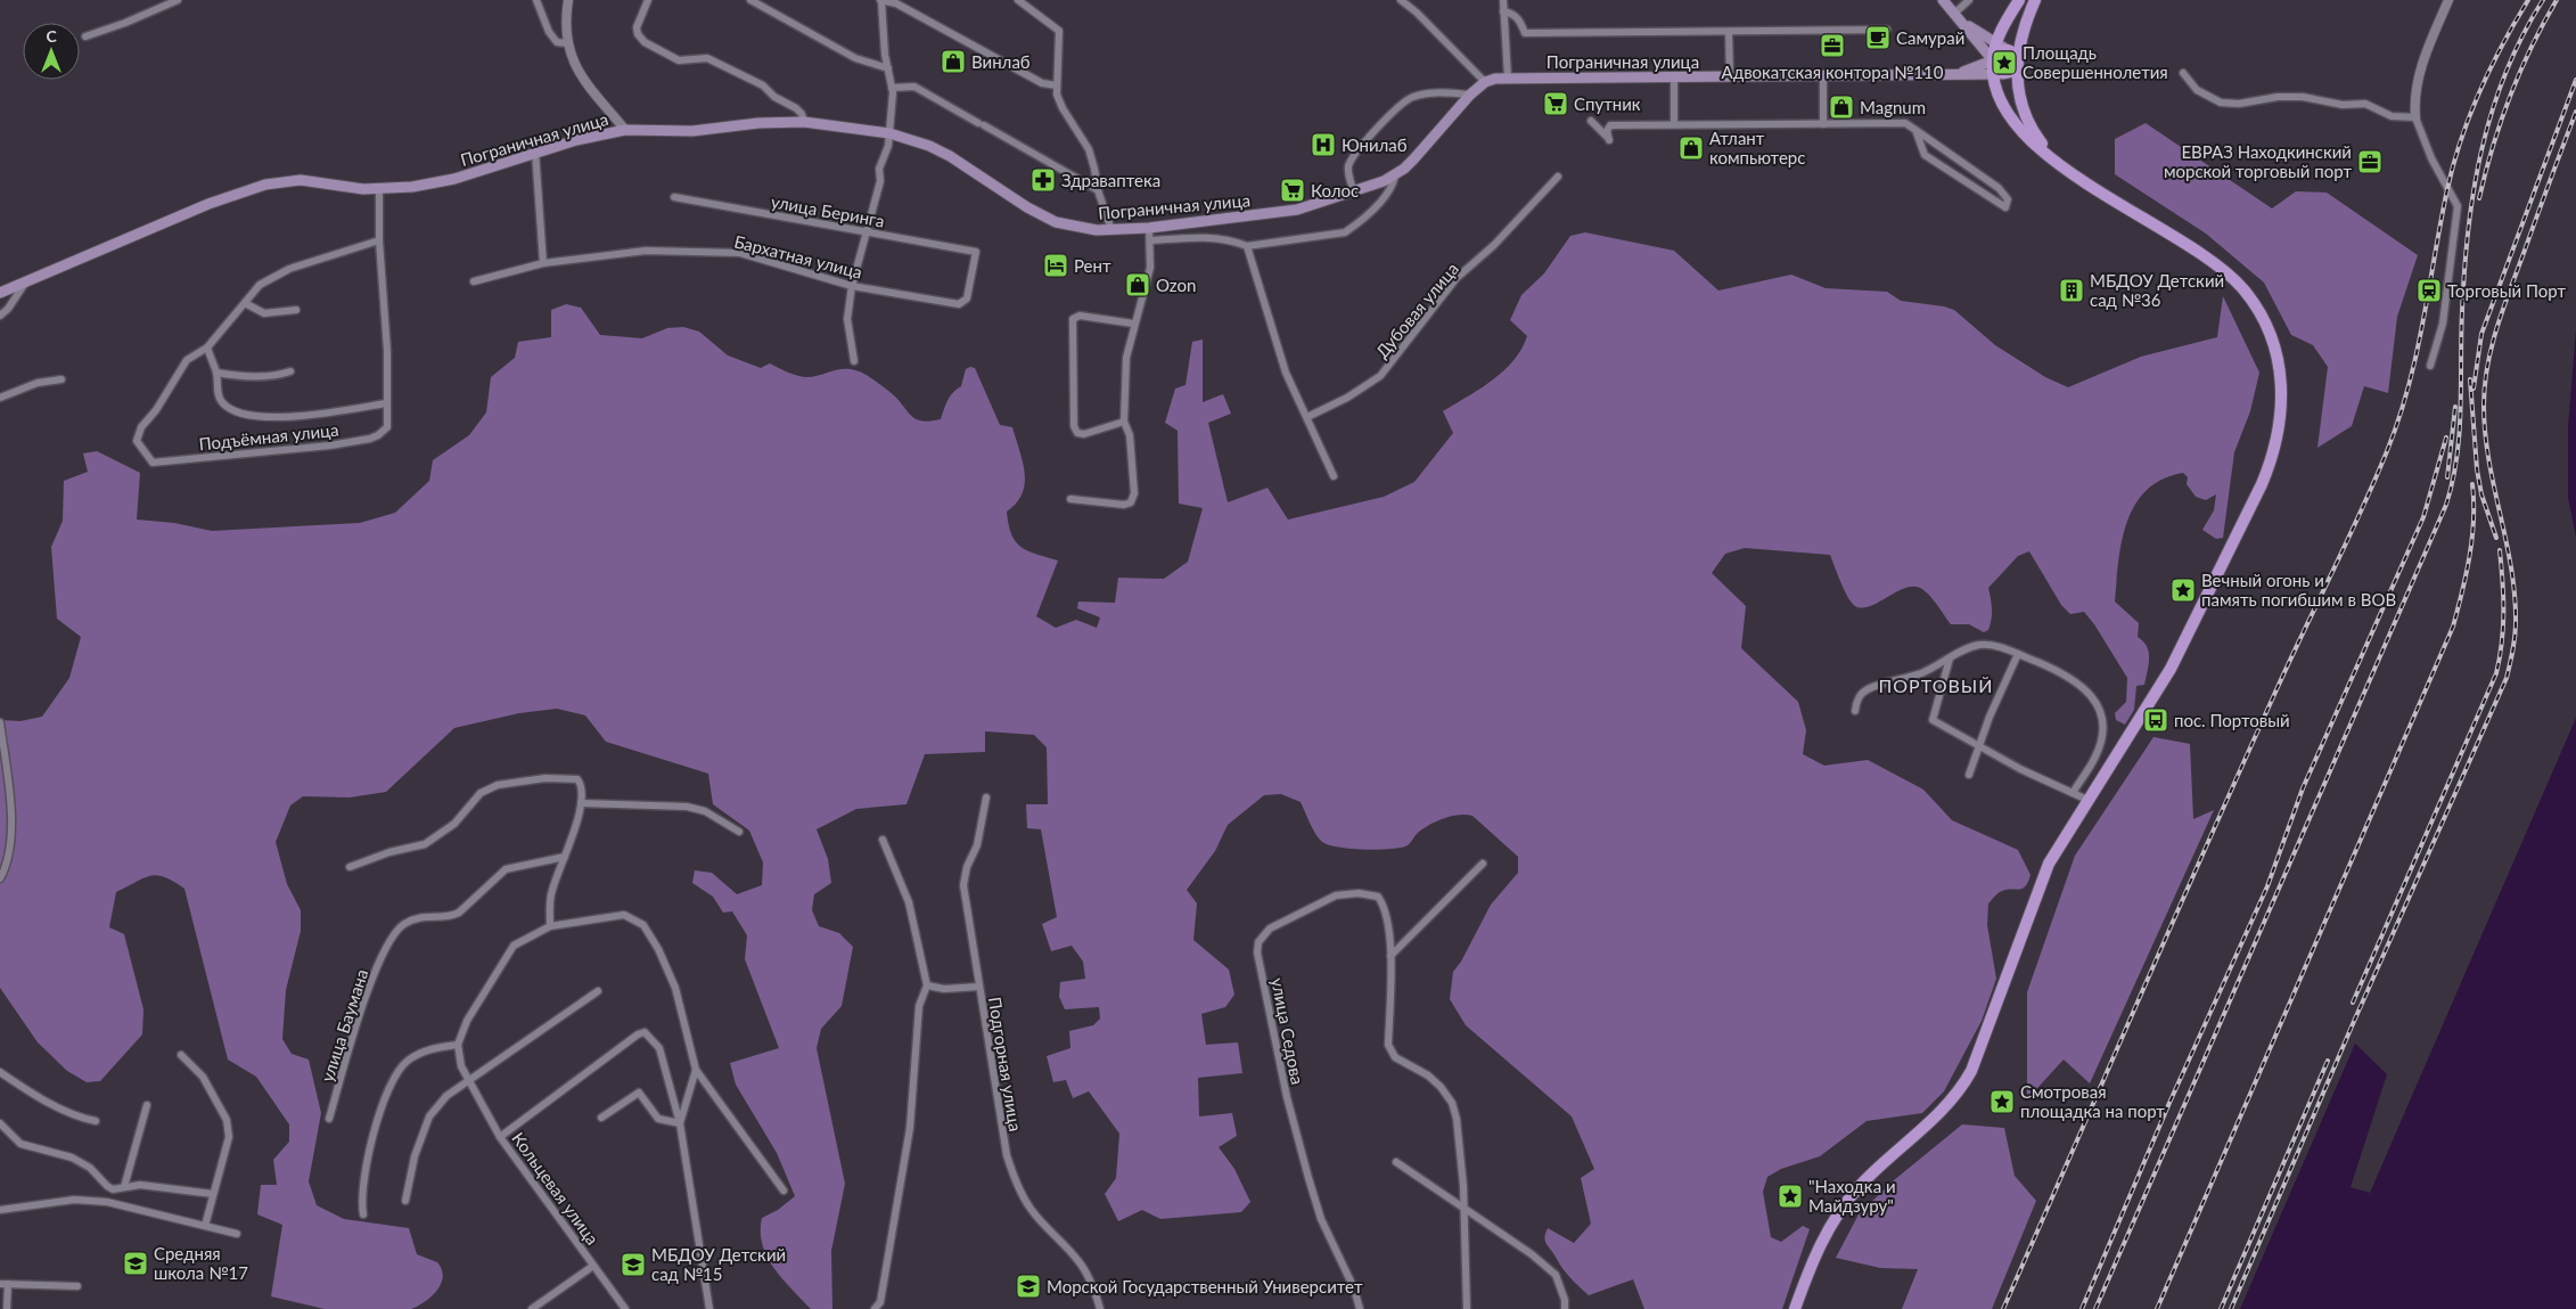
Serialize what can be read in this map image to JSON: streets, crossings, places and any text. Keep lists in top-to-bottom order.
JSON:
{
  "streets": {
    "main road": ["Пограничная улица"],
    "street": [
      "улица Беринга",
      "Бархатная улица",
      "Дубовая улица",
      "Подъёмная улица",
      "улица Баумана",
      "улица Седова",
      "Подгорная улица",
      "Кольцевая улица"
    ]
  },
  "crossings": [
    ["Пограничная улица", "Подъёмная улица"],
    ["улица Беринга", "Бархатная улица"]
  ],
  "districts": ["ПОРТОВЫЙ"],
  "places": {
    "cafe": ["Самурай"],
    "office": ["Адвокатская контора №110", "ЕВРАЗ Находкинский морской торговый порт"],
    "shop": [
      "Винлаб",
      "Magnum",
      "Атлант компьютерс",
      "Ozon"
    ],
    "place": [
      "Площадь Совершеннолетия",
      "Вечный огонь и память погибшим в ВОВ",
      "Смотровая площадка на порт",
      "\"Находка и Майдзуру\""
    ],
    "supermarket": ["Спутник", "Колос"],
    "hospital": ["Юнилаб"],
    "pharmacy": ["Здраваптека"],
    "hotel": ["Рент"],
    "building": ["МБДОУ Детский сад №36"],
    "station": ["Торговый Порт"],
    "bus stop": ["пос. Портовый"],
    "school or university": ["Средняя школа №17", "МБДОУ Детский сад №15", "Морской Государственный Университет"]
  },
  "north": "top"
}
